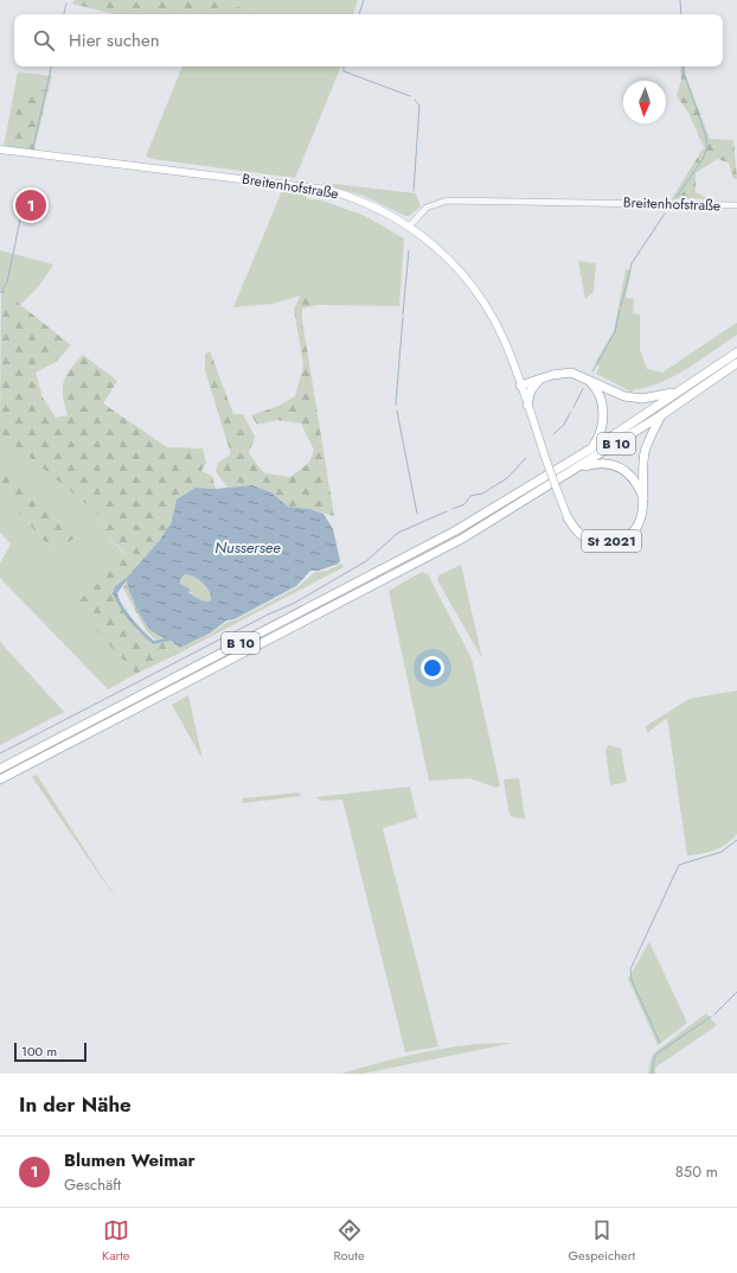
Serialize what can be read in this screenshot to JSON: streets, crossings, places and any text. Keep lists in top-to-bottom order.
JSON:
{
  "streets": {
    "highway": ["B 10", "St 2021"],
    "main road": ["Breitenhofstraße"]
  },
  "crossings": [
    ["Breitenhofstraße", "St 2021"]
  ],
  "water": ["Nussersee"],
  "scale_bar": "100 m",
  "north": "bottom",
  "page": {
    "search": "Hier suchen",
    "pins": "1",
    "scale": "100 m",
    "heading": "In der Nähe",
    "list": [
      {
        "mark": "1",
        "name": "Blumen Weimar",
        "note": "Geschäft",
        "value": "850 m"
      }
    ],
    "nav": ["Karte", "Route", "Gespeichert"]
  }
}
